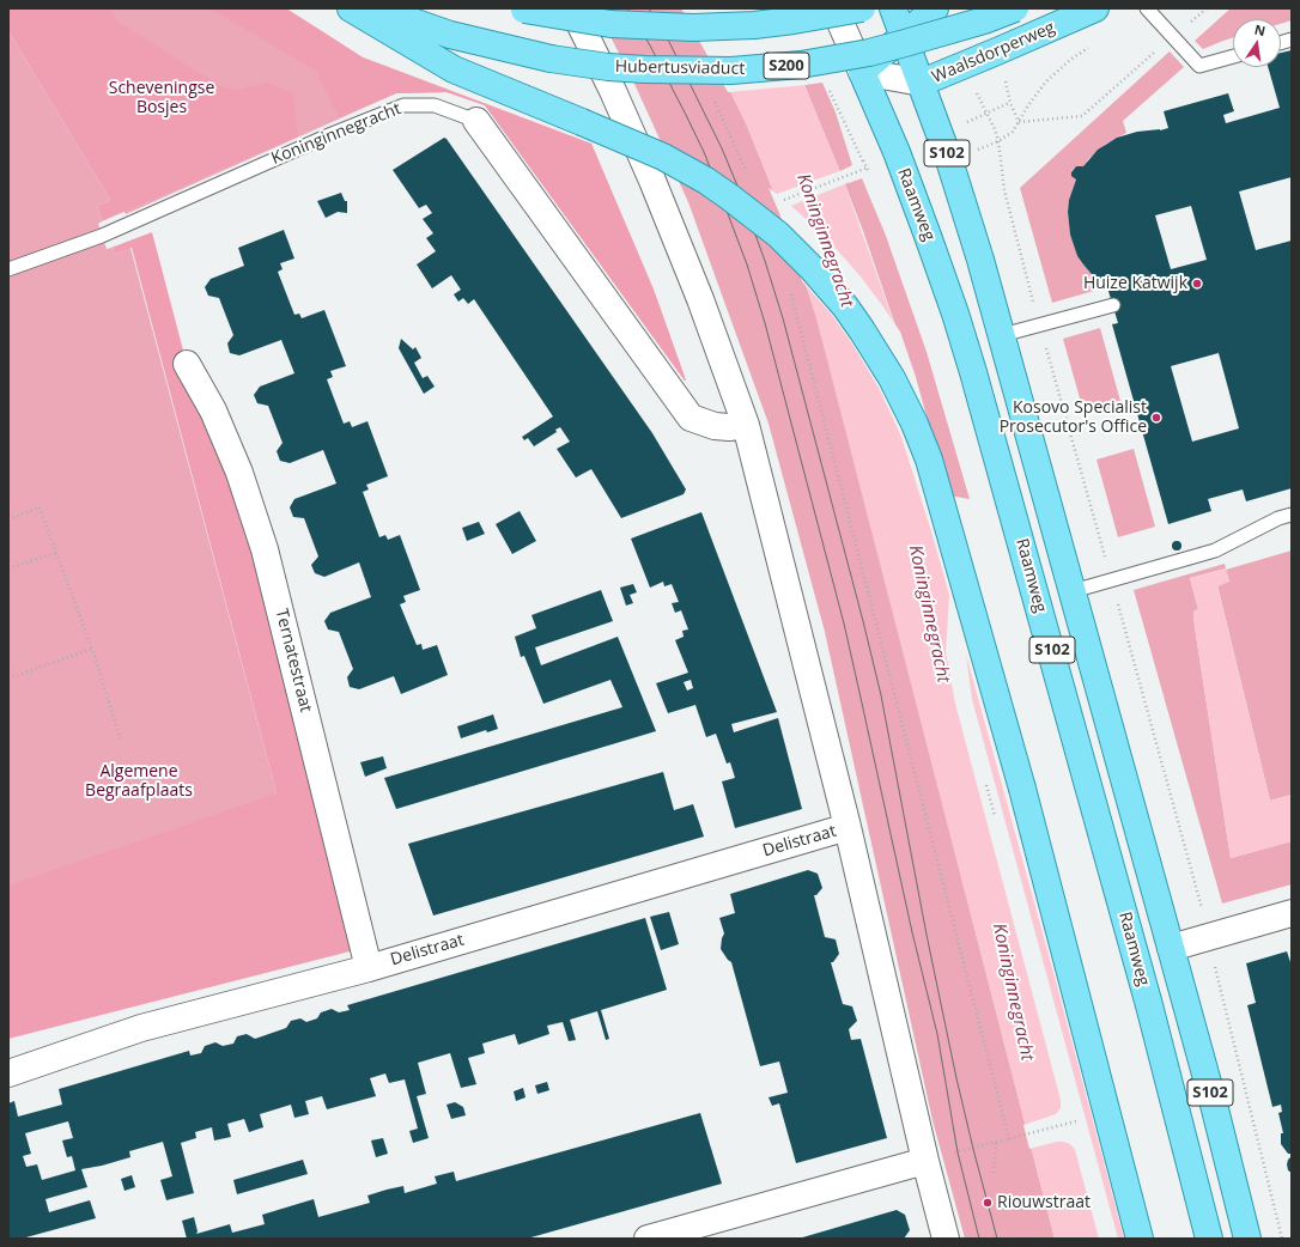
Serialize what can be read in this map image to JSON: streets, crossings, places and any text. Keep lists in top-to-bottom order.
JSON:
{
  "streets": {
    "main road": [
      "Waalsdorperweg",
      "S200",
      "Hubertusviaduct",
      "S102",
      "Raamweg"
    ],
    "street": ["Koninginnegracht", "Ternatestraat", "Delistraat"]
  },
  "crossings": [
    ["Waalsdorperweg", "S102"],
    ["Waalsdorperweg", "Raamweg"],
    ["Ternatestraat", "Delistraat"]
  ],
  "water": ["Koninginnegracht"],
  "parks": ["Scheveningse Bosjes", "Algemene Begraafplaats"],
  "places": ["Huize Katwijk", "Kosovo Specialist Prosecutor's Office", "Riouwstraat"],
  "north": "top"
}
